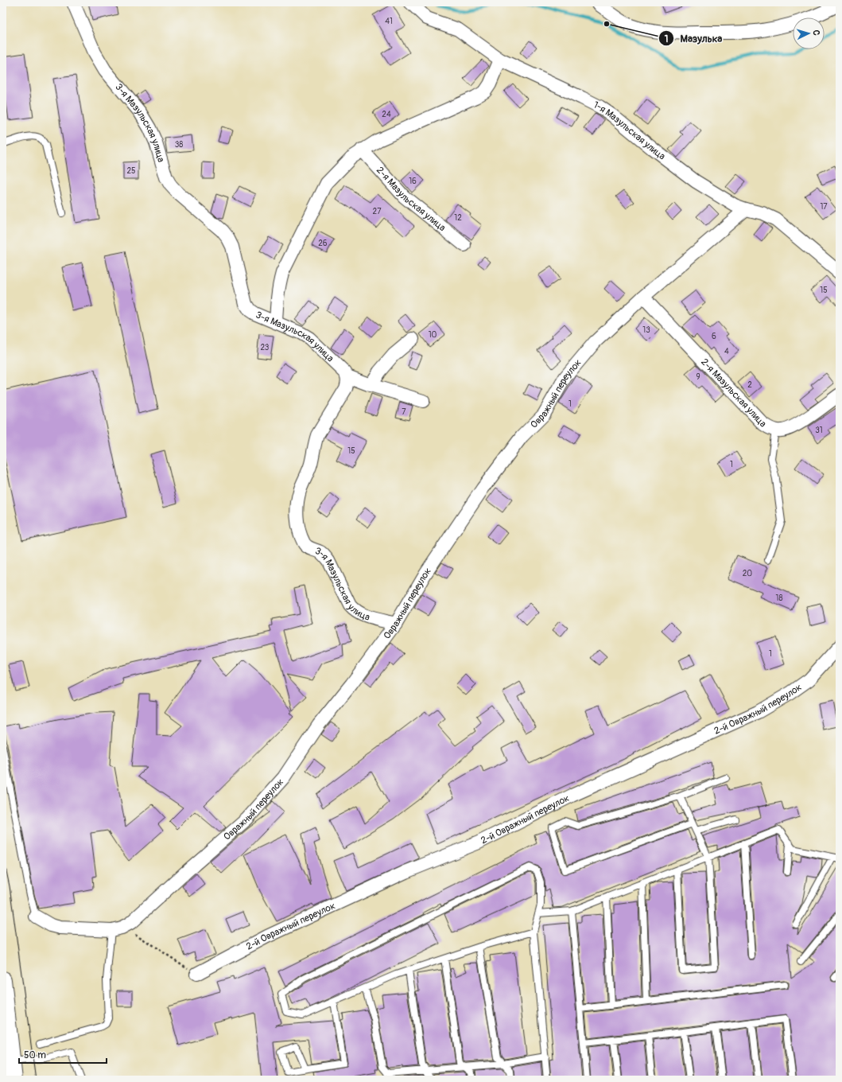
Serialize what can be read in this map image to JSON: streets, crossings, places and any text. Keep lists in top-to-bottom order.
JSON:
{
  "streets": {
    "street": [
      "3-я Мазульская улица",
      "1-я Мазульская улица",
      "2-я Мазульская улица",
      "Овражный переулок",
      "2-й Овражный переулок"
    ]
  },
  "crossings": [
    ["3-я Мазульская улица", "Овражный переулок"],
    ["1-я Мазульская улица", "Овражный переулок"],
    ["2-я Мазульская улица", "Овражный переулок"]
  ],
  "places": ["Мазулька"],
  "house_numbers": [
    "41",
    "24",
    "38",
    "25",
    "16",
    "17",
    "27",
    "12",
    "26",
    "15",
    "13",
    "10",
    "6",
    "23",
    "4",
    "9",
    "2",
    "1",
    "7",
    "31",
    "15",
    "1",
    "20",
    "18",
    "1"
  ],
  "scale_bar": "50 m",
  "north": "right"
}
